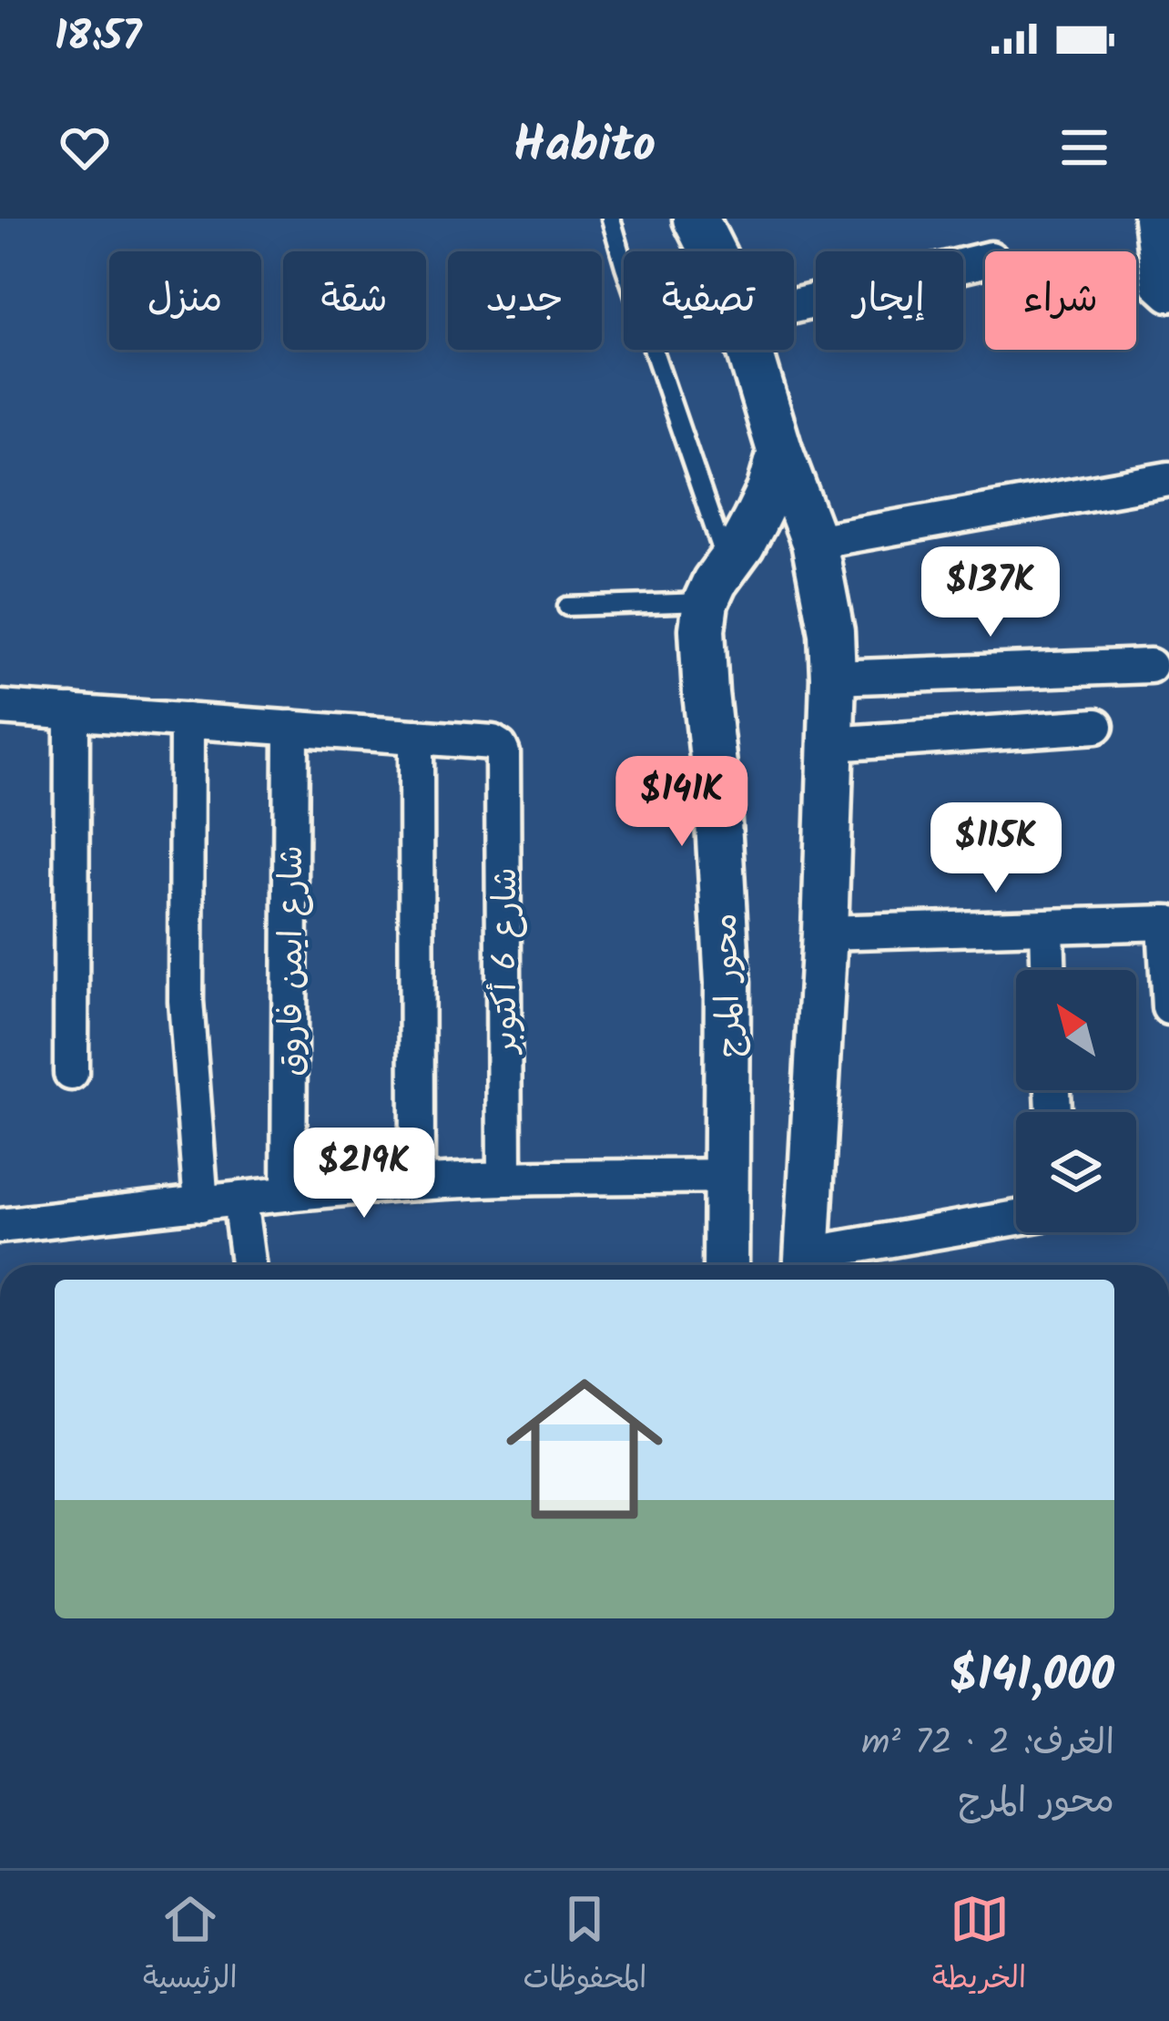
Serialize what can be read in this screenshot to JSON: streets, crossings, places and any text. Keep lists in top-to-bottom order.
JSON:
{
  "streets": {
    "main road": ["محور المرج"],
    "street": ["شارع 6 أكتوبر", "شارع ايمن فاروق"]
  },
  "north": "top left",
  "page": {
    "status": "18:57",
    "header": "Habito",
    "chip": [
      "شراء",
      "إيجار",
      "تصفية",
      "جديد",
      "شقة",
      "منزل"
    ],
    "price": [
      "$137K",
      "$141K",
      "$115K",
      "$219K"
    ],
    "list": [
      {
        "name": "$141,000",
        "note": "الغرف: 2 · 72 m² · محور المرج"
      }
    ],
    "tabs": ["الخريطة", "المحفوظات", "الرئيسية"]
  }
}
